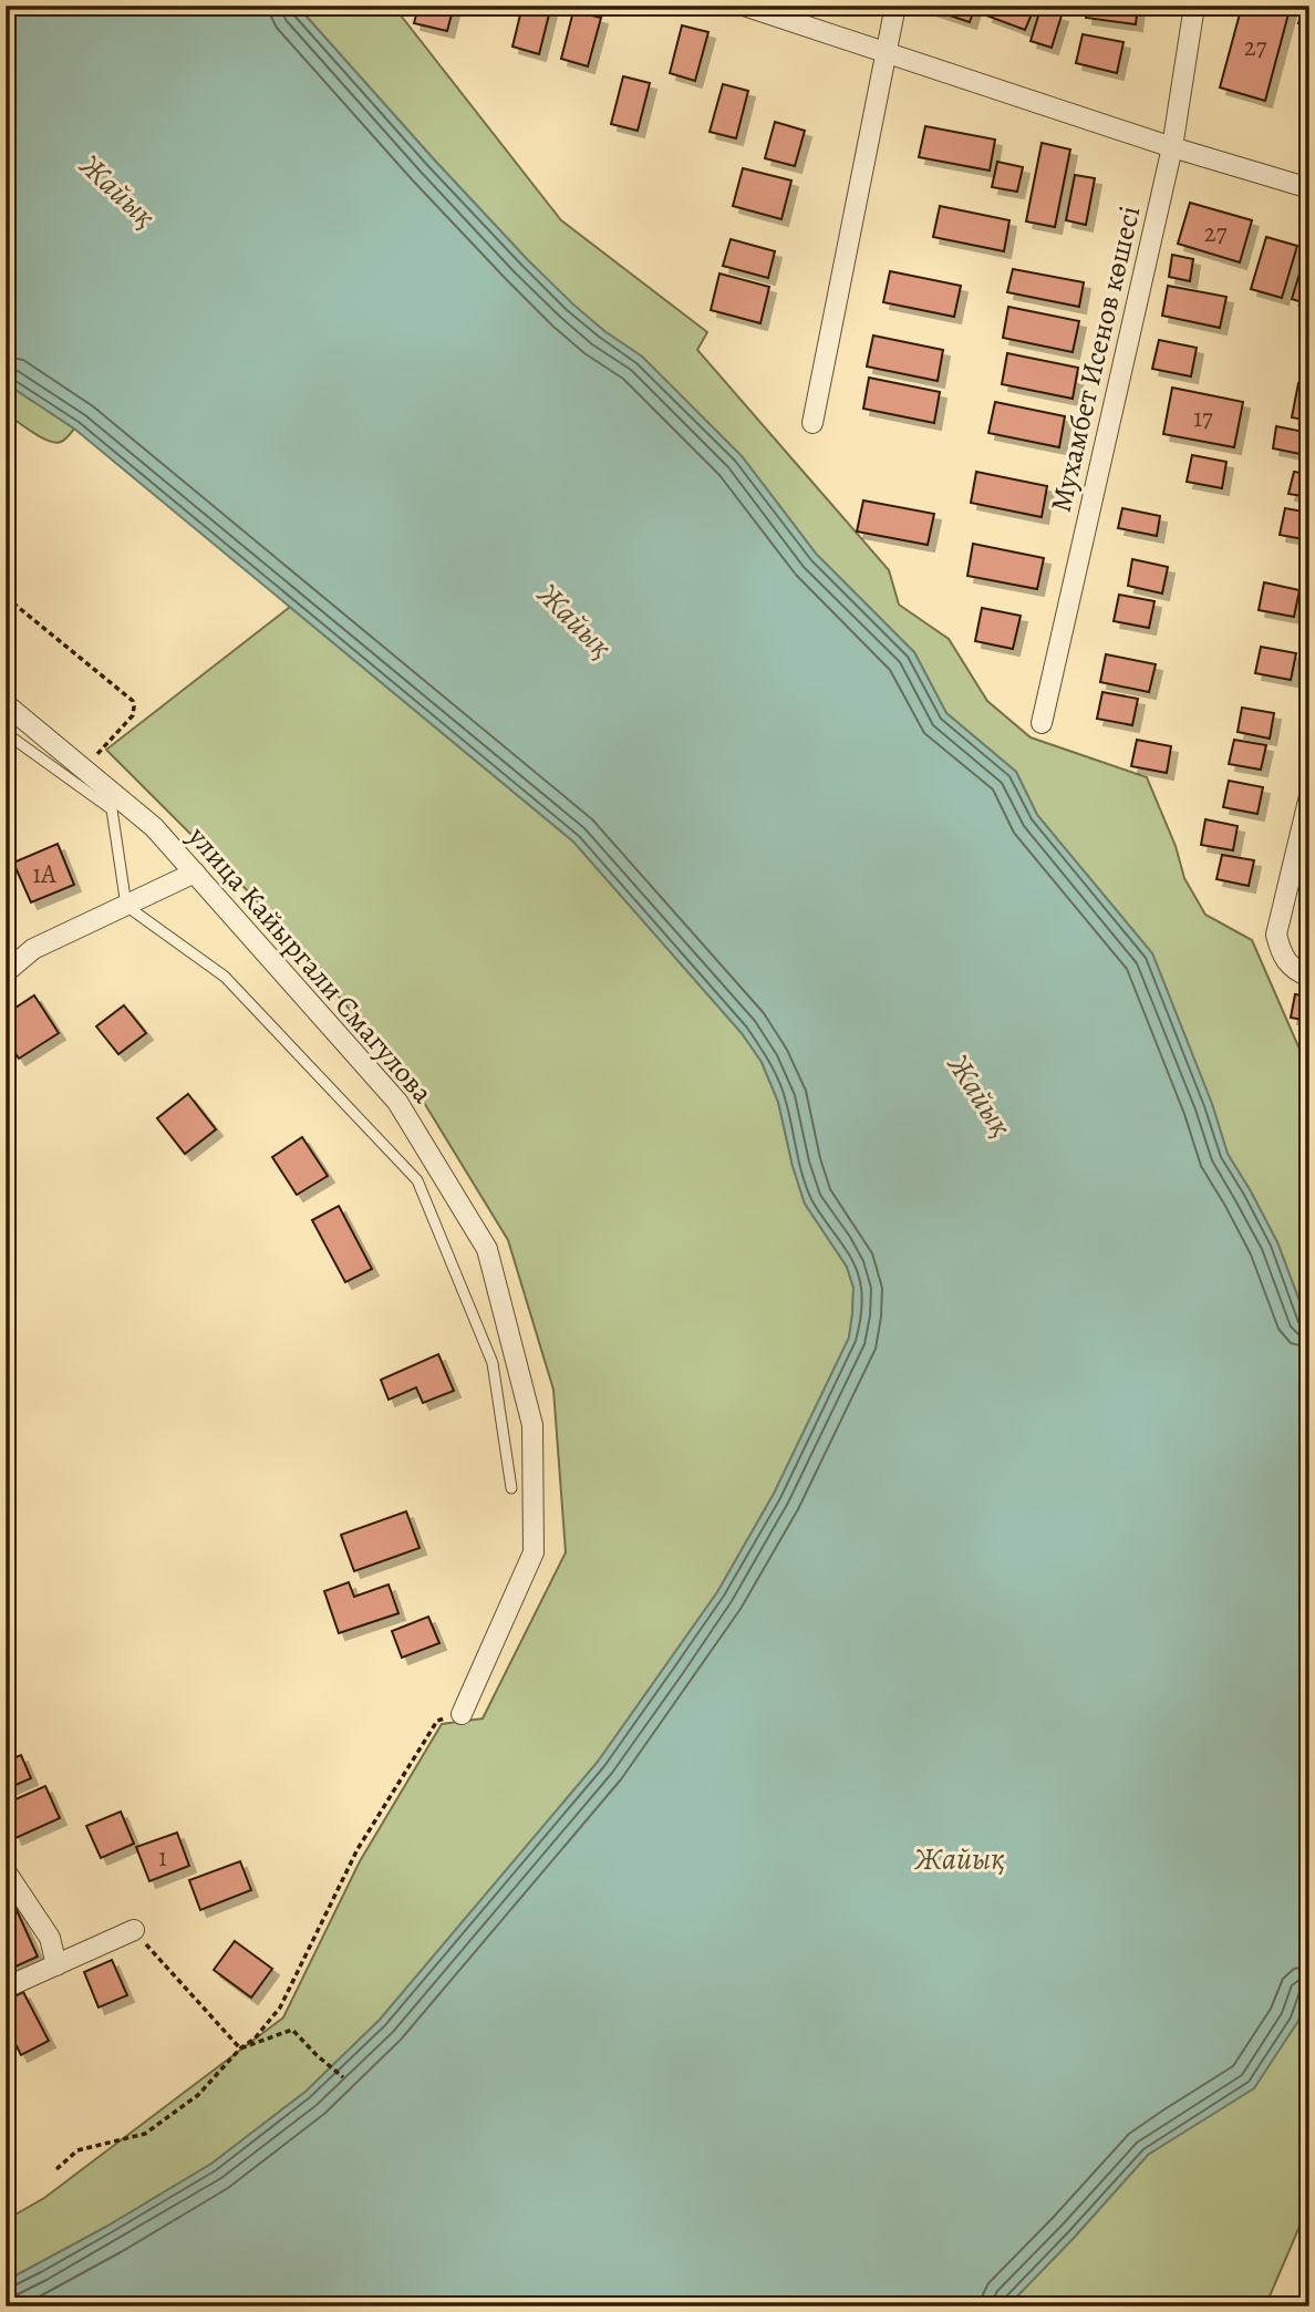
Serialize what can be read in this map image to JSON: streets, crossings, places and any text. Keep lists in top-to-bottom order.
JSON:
{
  "streets": {
    "street": ["Мухамбет Исенов көшесі", "улица Кайыргали Смагулова"]
  },
  "water": ["Жайық"],
  "house_numbers": [
    "27",
    "27",
    "17",
    "1А",
    "1"
  ]
}
